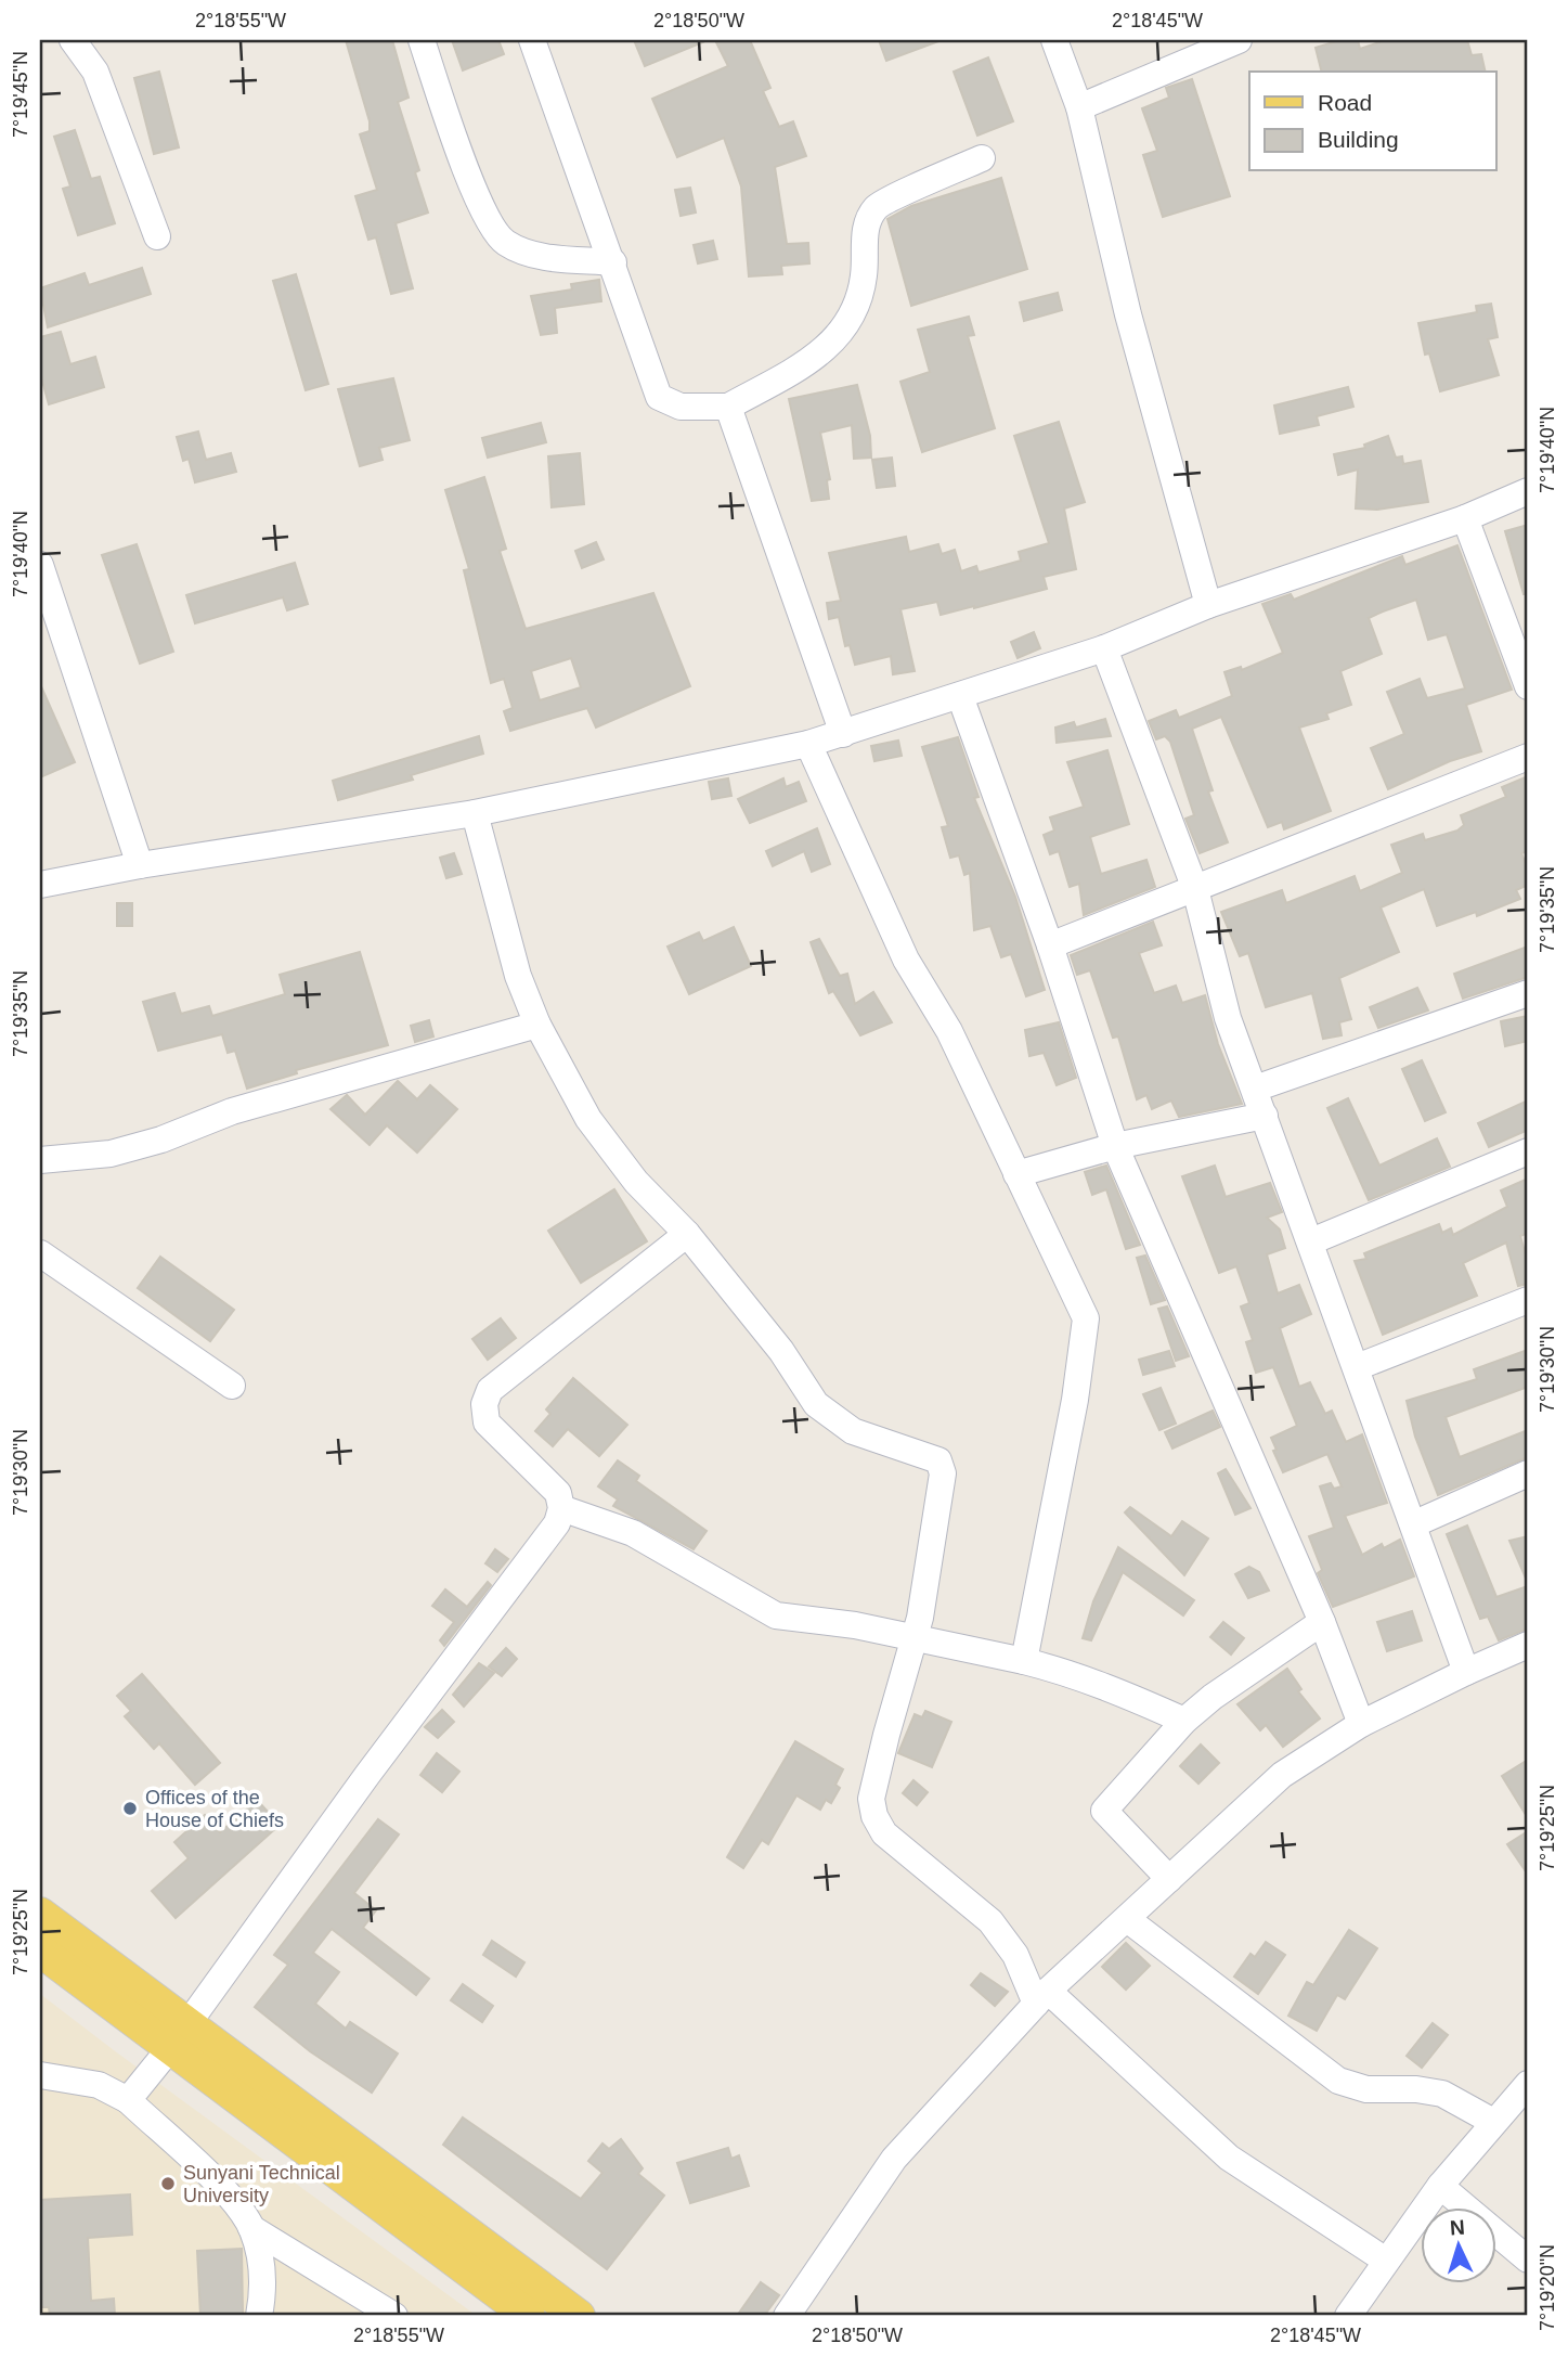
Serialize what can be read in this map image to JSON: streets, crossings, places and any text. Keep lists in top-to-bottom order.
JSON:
{
  "places": ["Offices of the House of Chiefs", "Sunyani Technical University"],
  "legend": ["Road", "Building"],
  "north": "top",
  "coordinates": [
    "2°18'55\"W",
    "2°18'50\"W",
    "2°18'45\"W",
    "7°19'45\"N",
    "7°19'40\"N",
    "7°19'35\"N",
    "7°19'30\"N",
    "7°19'25\"N",
    "7°19'20\"N"
  ]
}
